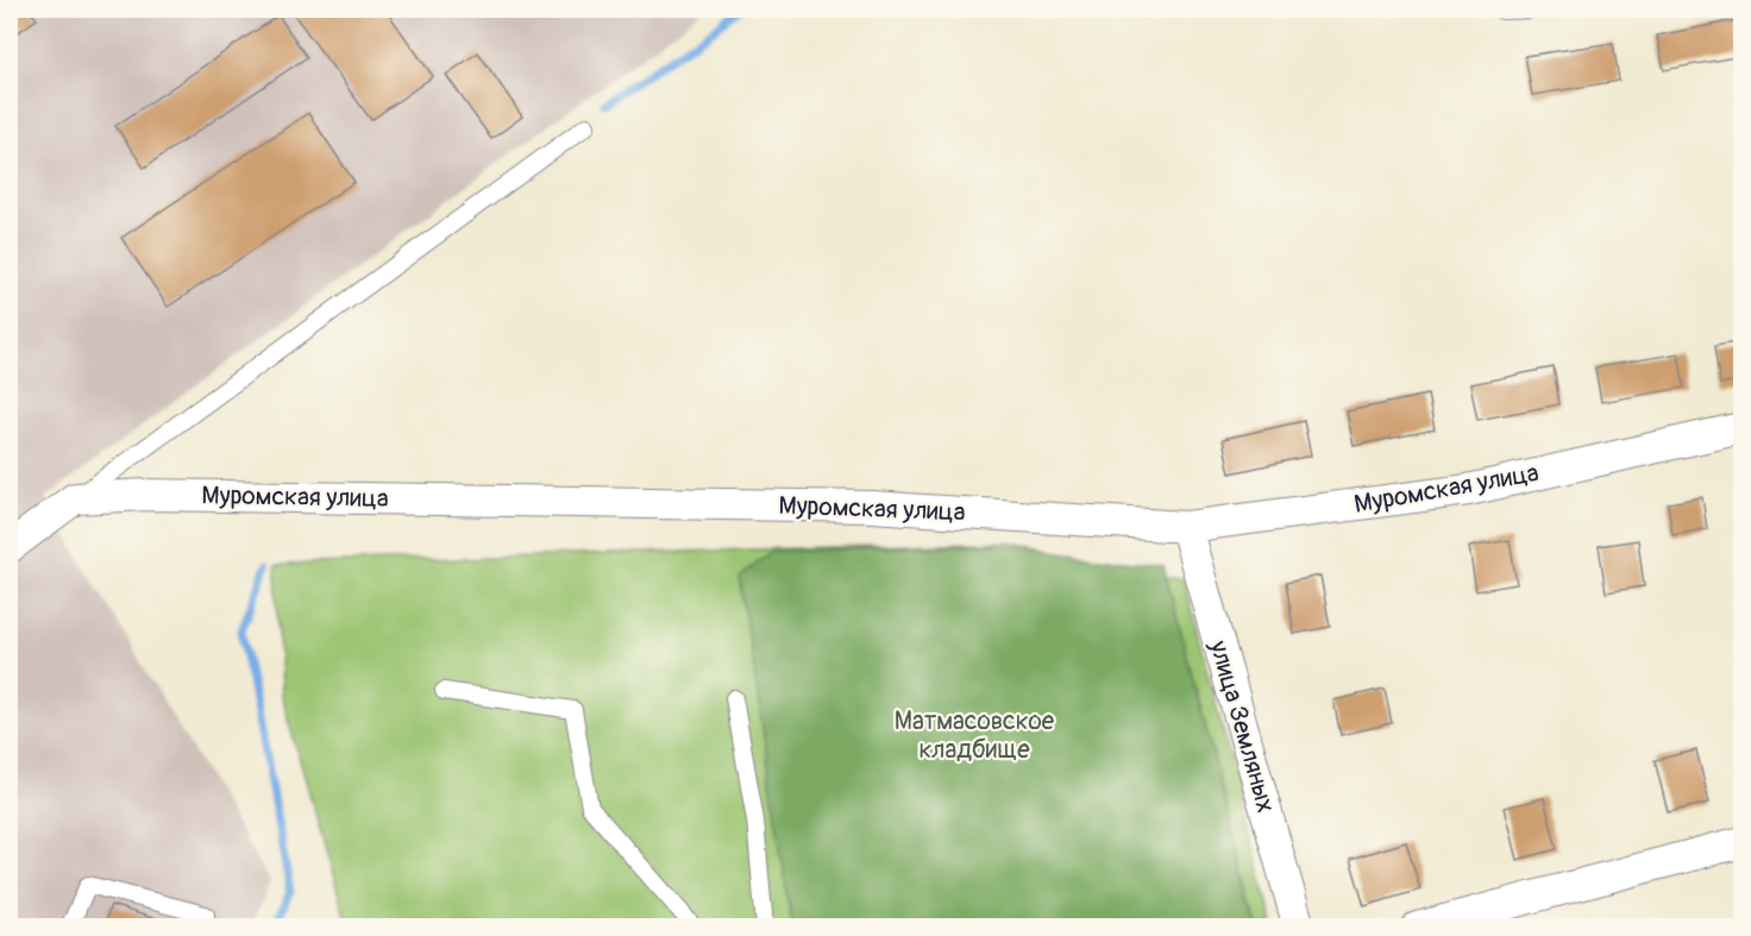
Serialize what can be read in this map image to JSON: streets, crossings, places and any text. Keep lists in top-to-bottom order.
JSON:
{
  "streets": {
    "street": ["Муромская улица", "улица Земляных"]
  },
  "crossings": [
    ["Муромская улица", "улица Земляных"]
  ],
  "parks": ["Матмасовское кладбище"]
}
